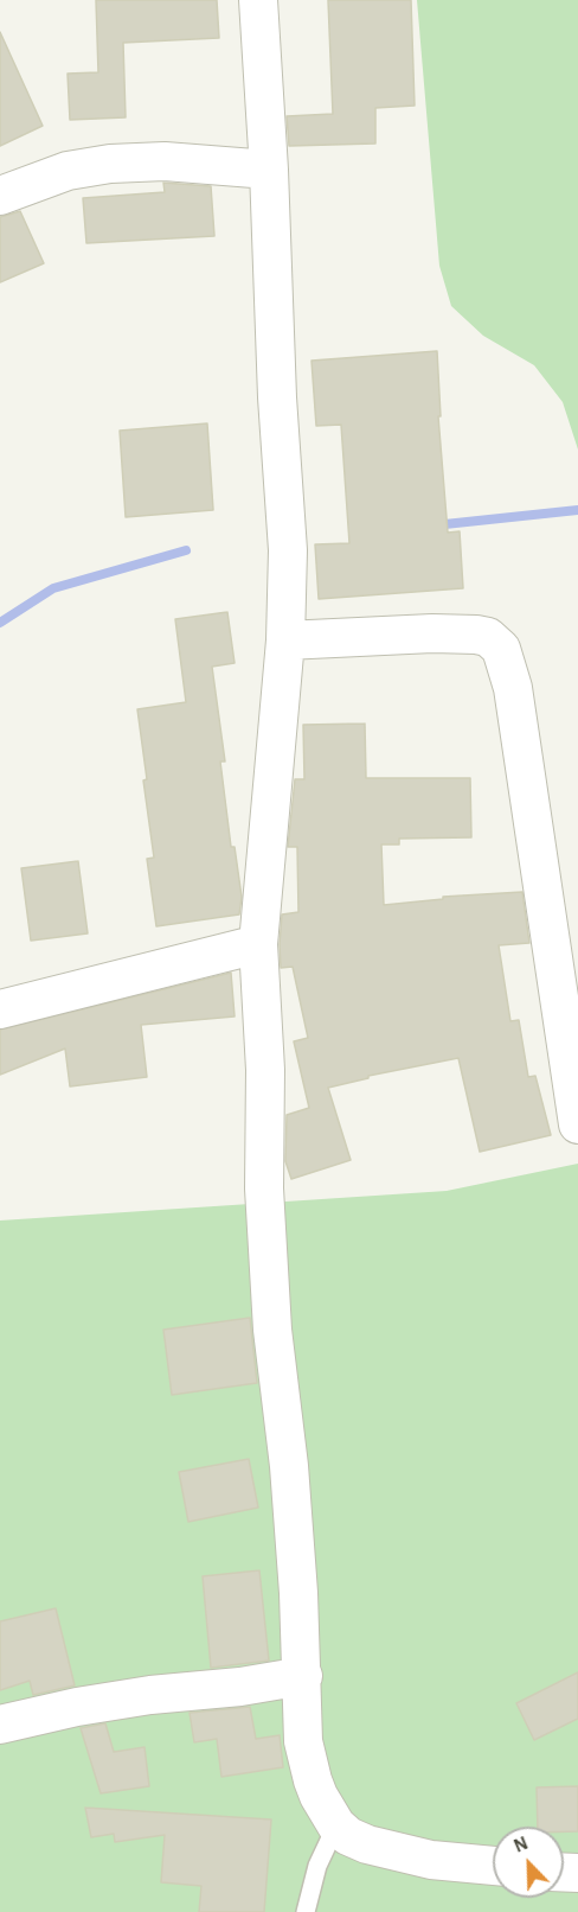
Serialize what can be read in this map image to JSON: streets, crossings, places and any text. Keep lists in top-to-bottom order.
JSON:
{
  "north": "top left"
}
